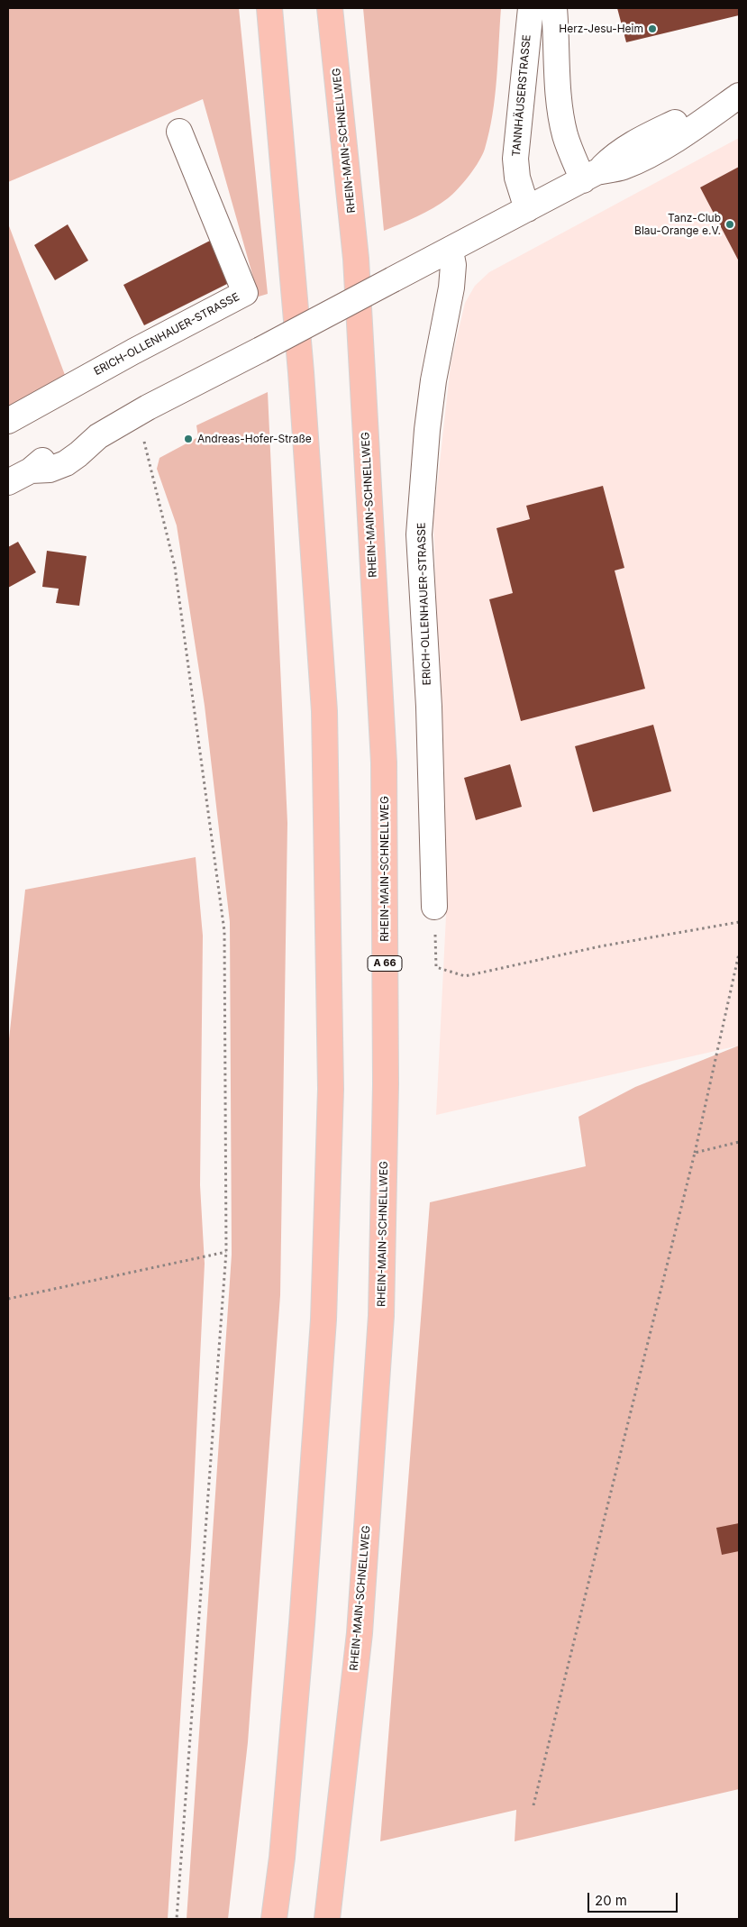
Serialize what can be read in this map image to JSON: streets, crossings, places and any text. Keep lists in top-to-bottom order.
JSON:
{
  "streets": {
    "highway": ["RHEIN-MAIN-SCHNELLWEG", "A 66"],
    "street": ["TANNHÄUSERSTRASSE", "ERICH-OLLENHAUER-STRASSE"]
  },
  "places": ["Herz-Jesu-Heim", "Tanz-Club Blau-Orange e.V.", "Andreas-Hofer-Straße"],
  "scale_bar": "20 m"
}
